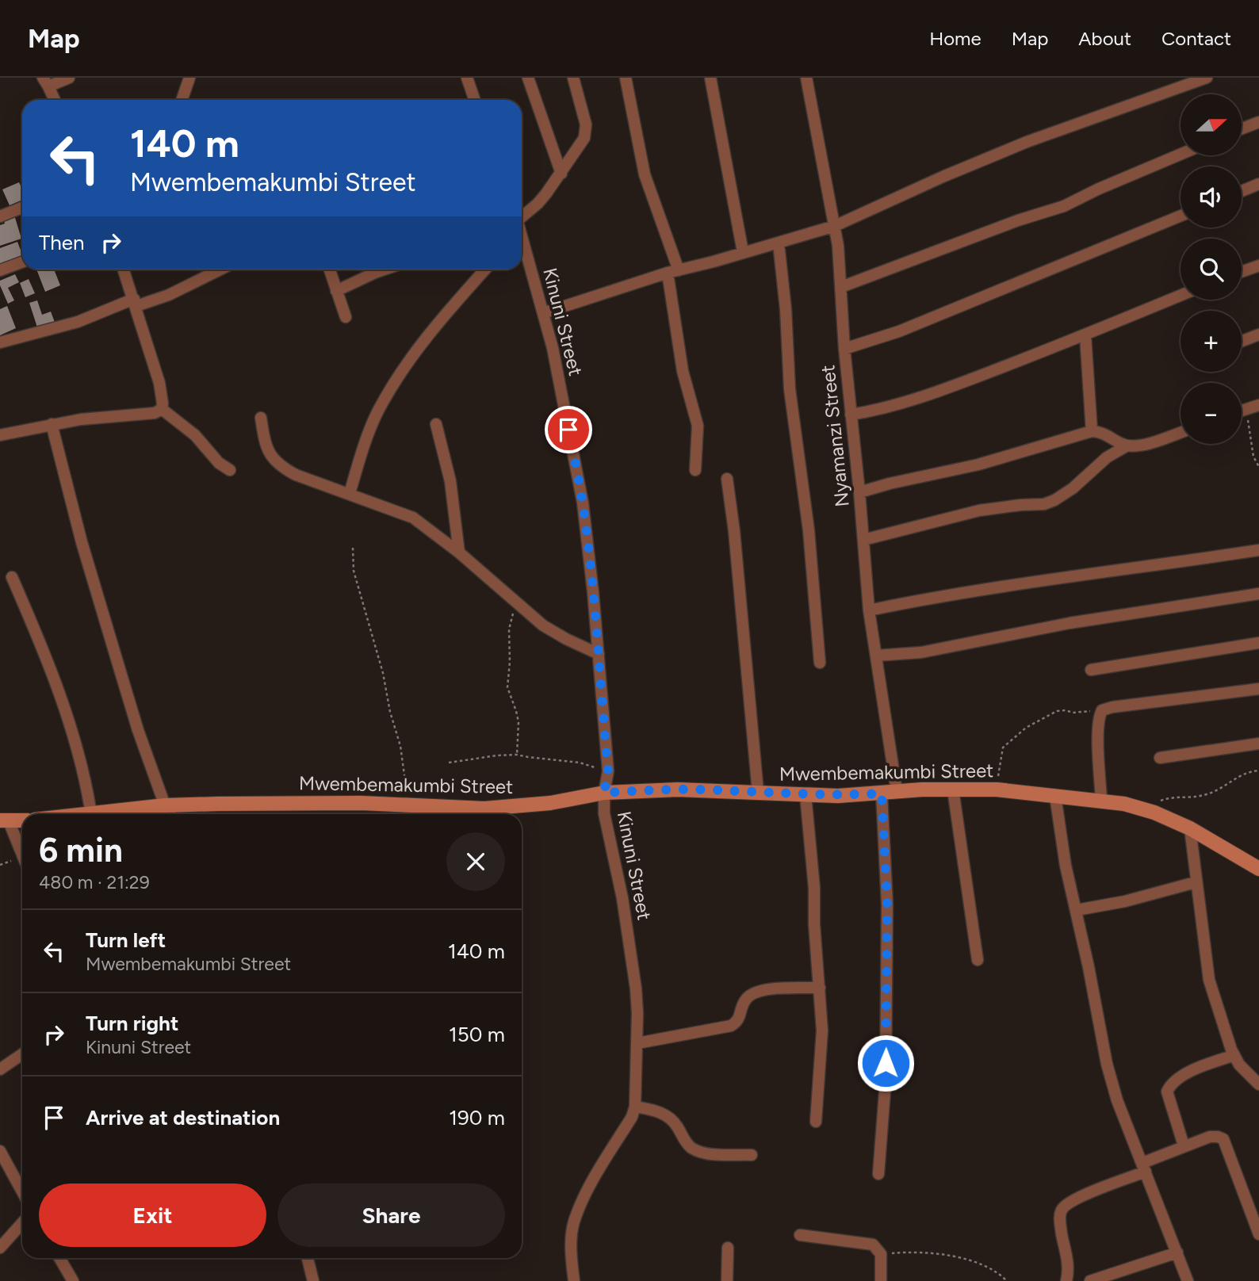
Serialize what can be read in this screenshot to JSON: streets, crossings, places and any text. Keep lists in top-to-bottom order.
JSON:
{
  "streets": {
    "street": ["Kinuni Street", "Nyamanzi Street", "Mwembemakumbi Street"]
  },
  "crossings": [
    ["Kinuni Street", "Mwembemakumbi Street"],
    ["Nyamanzi Street", "Mwembemakumbi Street"]
  ],
  "north": "right",
  "page": {
    "header": "Map",
    "nav": [
      "Home",
      "Map",
      "About",
      "Contact"
    ],
    "map_buttons": ["+", "−"],
    "turn": ["140 m", "Mwembemakumbi Street"],
    "then": "Then",
    "heading": ["6 min", "480 m · 21:29"],
    "list": [
      {
        "name": "Turn left",
        "note": "Mwembemakumbi Street",
        "value": "140 m"
      },
      {
        "name": "Turn right",
        "note": "Kinuni Street",
        "value": "150 m"
      },
      {
        "name": "Arrive at destination",
        "value": "190 m"
      }
    ],
    "buttons": ["Exit", "Share"]
  }
}
